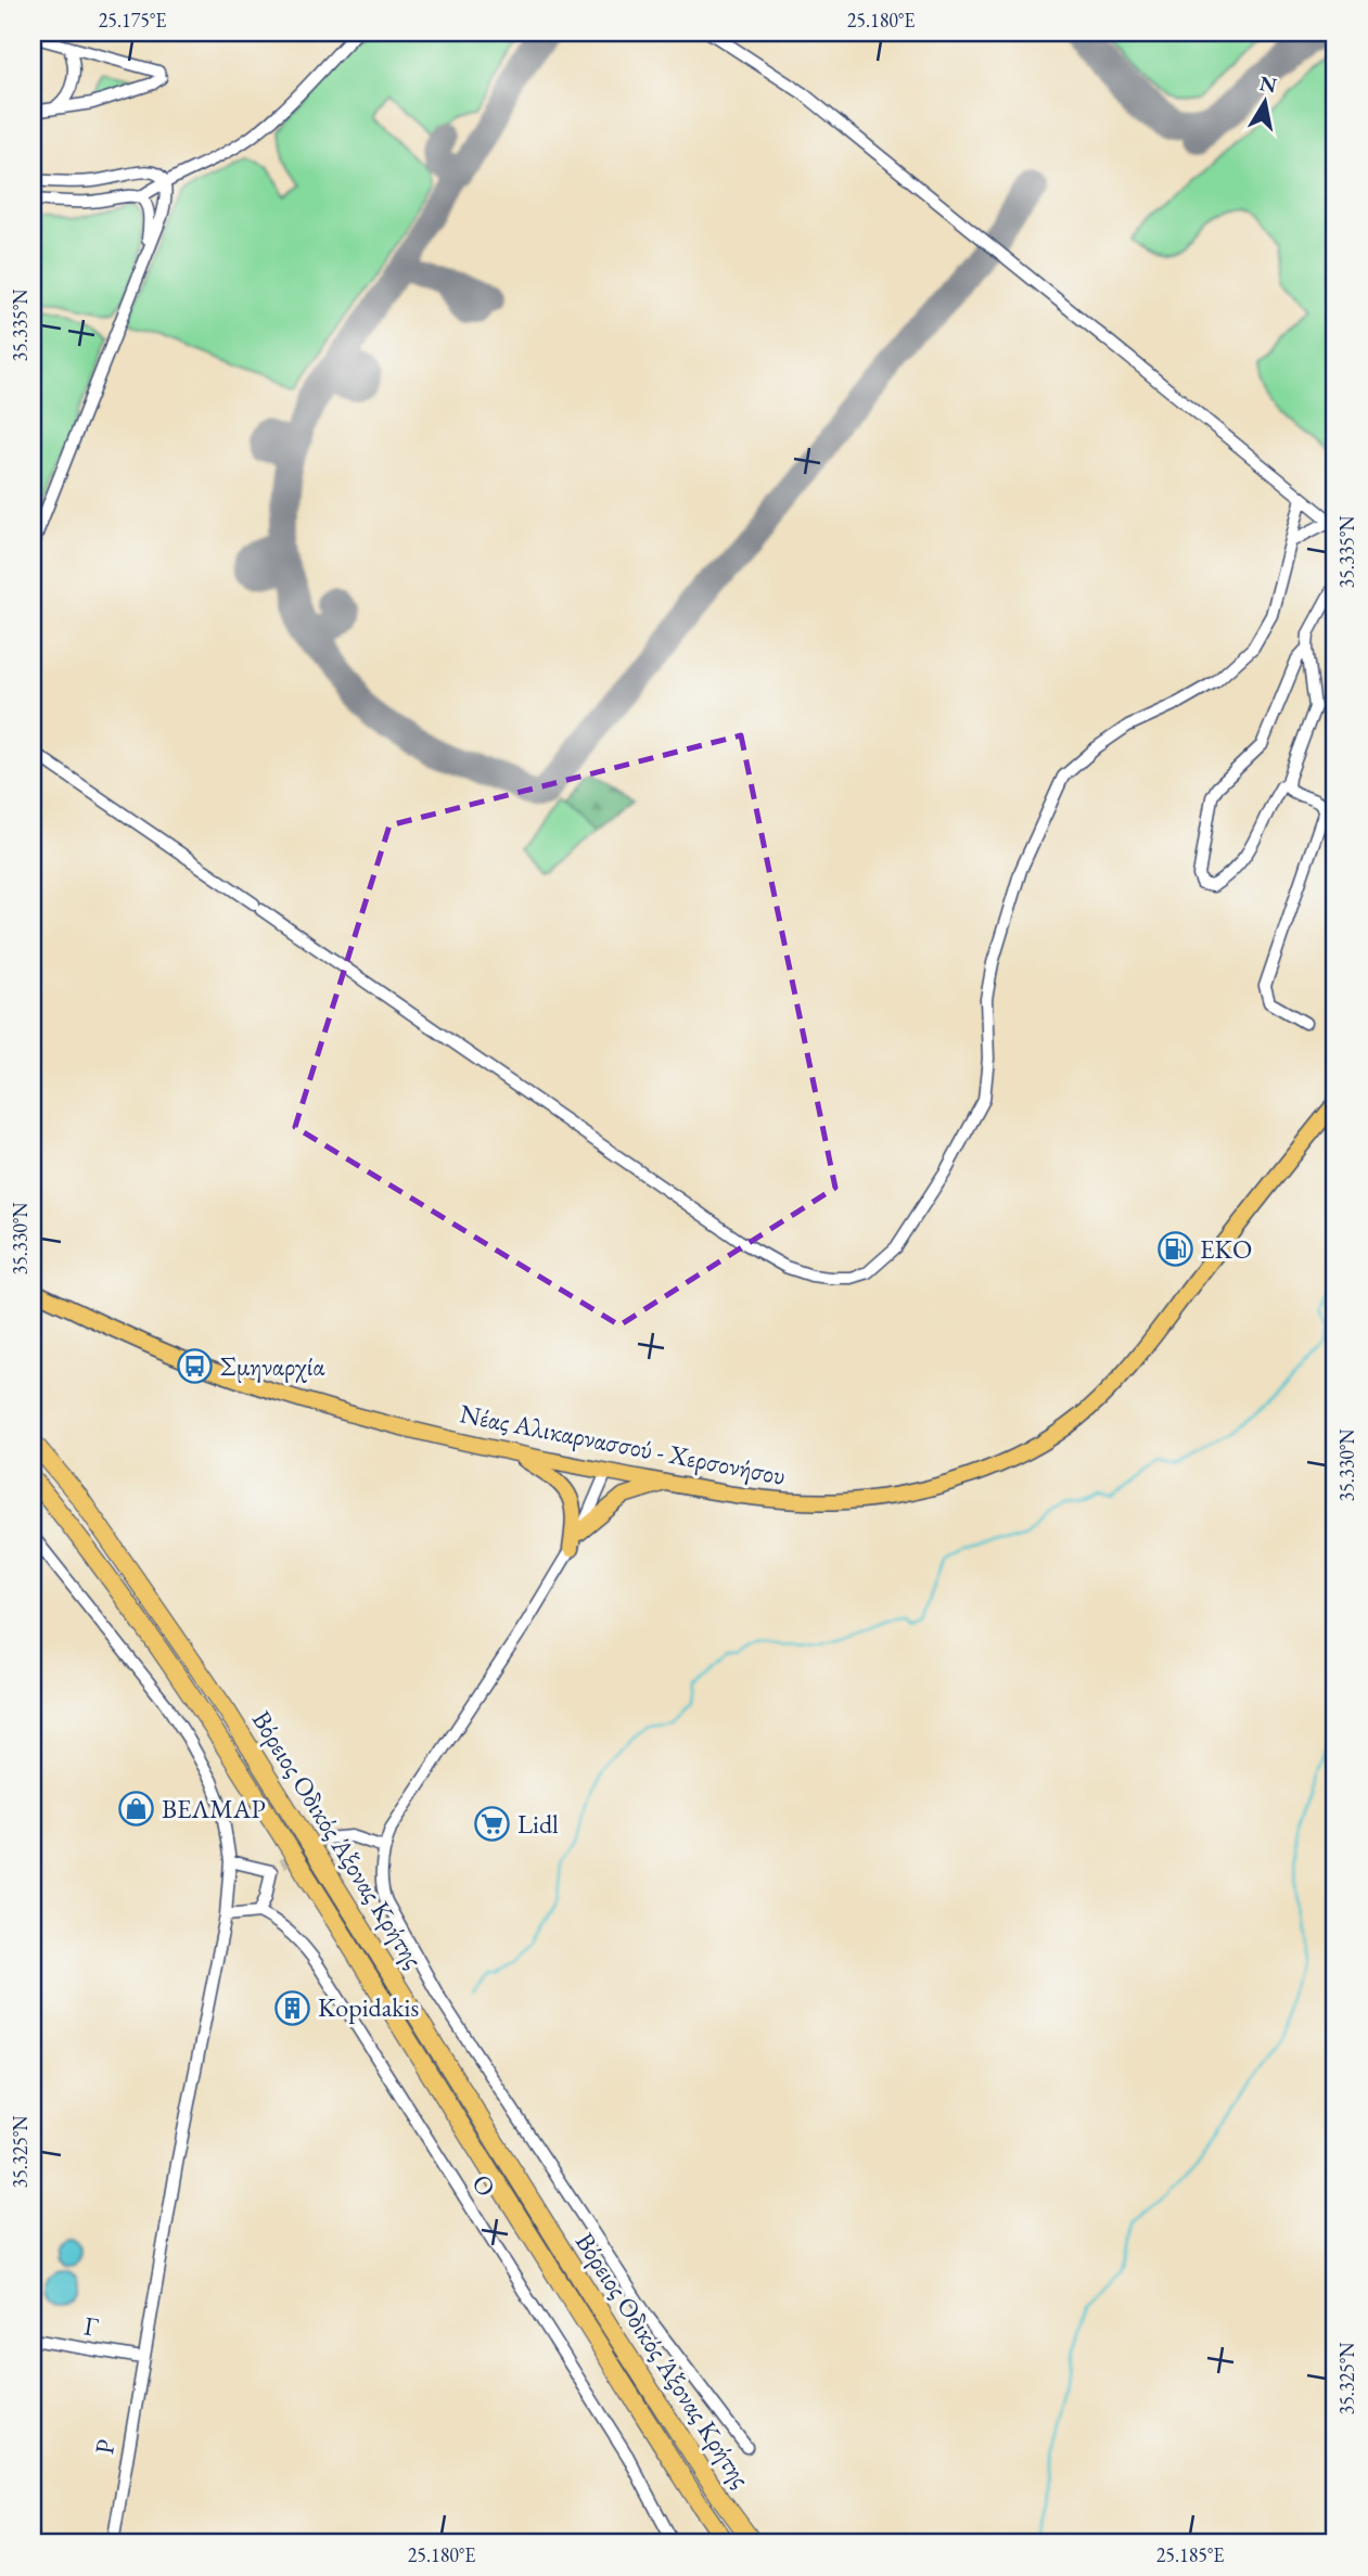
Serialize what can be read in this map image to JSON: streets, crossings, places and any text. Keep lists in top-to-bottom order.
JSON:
{
  "streets": {
    "highway": ["Βόρειος Οδικός Άξονας Κρήτης"],
    "main road": ["Νέας Αλικαρνασσού - Χερσονήσου"],
    "street": ["Ο", "Γ", "Ρ"]
  },
  "crossings": [
    ["Γ", "Ρ"]
  ],
  "places": {
    "fuel station": ["EKO"],
    "bus stop": ["Σμηναρχία"],
    "shop": ["ΒΕΛΜΑΡ"],
    "supermarket": ["Lidl"],
    "building": ["Kopidakis"]
  },
  "north": "top",
  "coordinates": [
    "25.175°E",
    "25.180°E",
    "35.335°N",
    "35.330°N",
    "35.325°N",
    "25.185°E"
  ]
}
